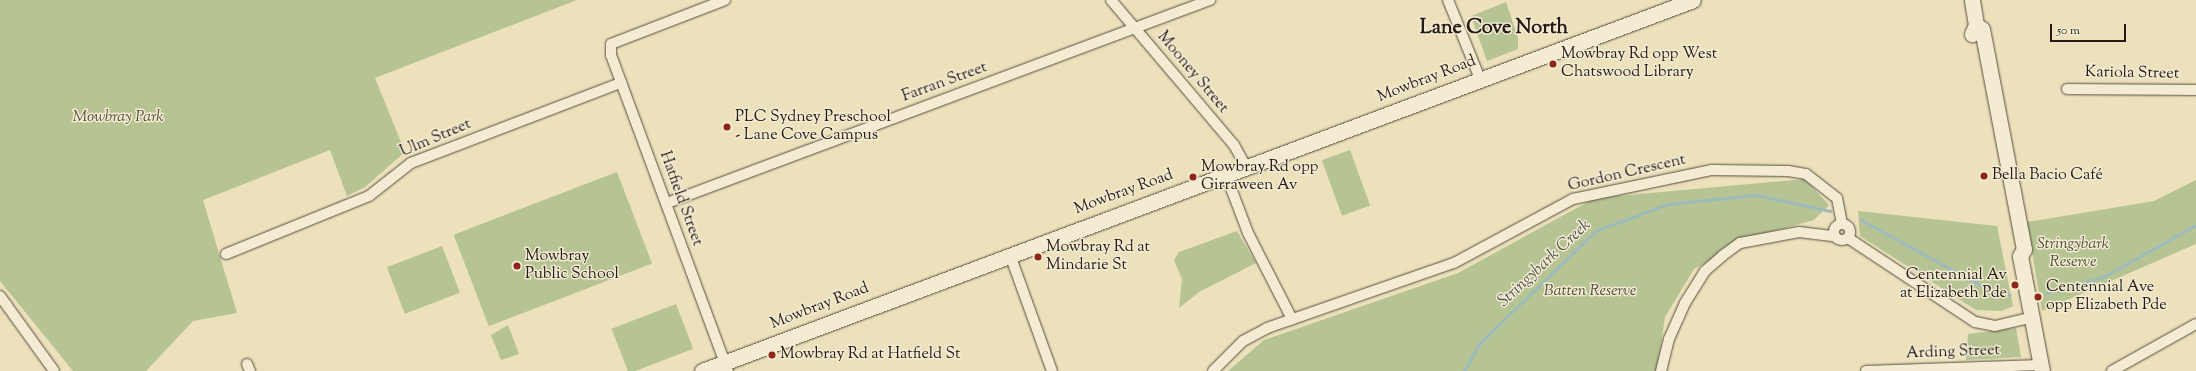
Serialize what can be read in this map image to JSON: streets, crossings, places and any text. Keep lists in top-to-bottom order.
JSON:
{
  "streets": {
    "main road": ["Mowbray Road"],
    "street": [
      "Mooney Street",
      "Kariola Street",
      "Farran Street",
      "Ulm Street",
      "Gordon Crescent",
      "Hatfield Street",
      "Arding Street"
    ]
  },
  "crossings": [
    ["Mooney Street", "Mowbray Road"],
    ["Mooney Street", "Farran Street"],
    ["Mowbray Road", "Hatfield Street"],
    ["Farran Street", "Hatfield Street"],
    ["Ulm Street", "Hatfield Street"]
  ],
  "districts": ["Lane Cove North"],
  "water": ["Stringybark Creek"],
  "parks": ["Mowbray Park", "Stringybark Reserve", "Batten Reserve"],
  "places": [
    "Mowbray Rd opp West Chatswood Library",
    "PLC Sydney Preschool - Lane Cove Campus",
    "Bella Bacio Café",
    "Mowbray Rd opp Girraween Av",
    "Mowbray Rd at Mindarie St",
    "Mowbray Public School",
    "Centennial Av at Elizabeth Pde",
    "Centennial Ave opp Elizabeth Pde",
    "Mowbray Rd at Hatfield St"
  ],
  "scale_bar": "50 m"
}
